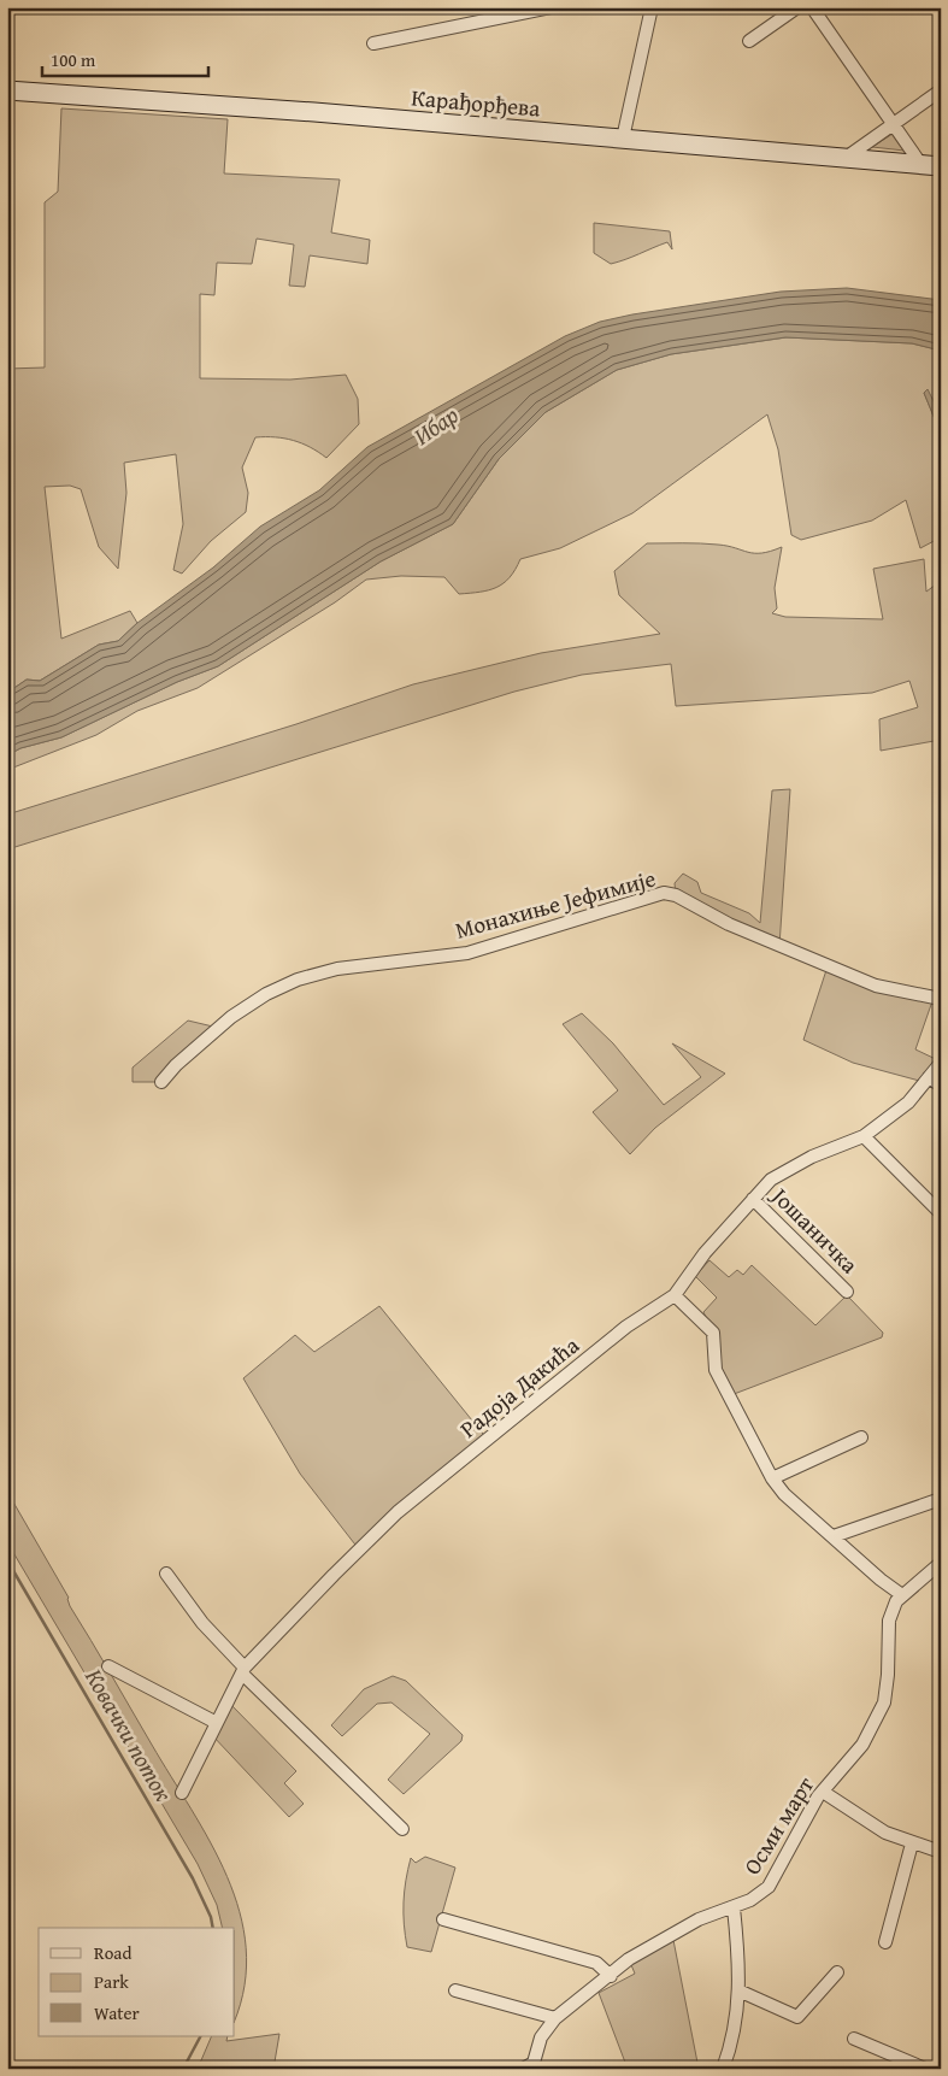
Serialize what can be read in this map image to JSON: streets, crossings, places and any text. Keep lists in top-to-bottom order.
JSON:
{
  "streets": {
    "street": [
      "Карађорђева",
      "Монахиње Јефимије",
      "Јошаничка",
      "Радоја Дакића",
      "Осми март"
    ]
  },
  "crossings": [
    ["Јошаничка", "Радоја Дакића"]
  ],
  "water": ["Ибар", "Ковачки поток"],
  "legend": ["Road", "Park", "Water"],
  "scale_bar": "100 m"
}
